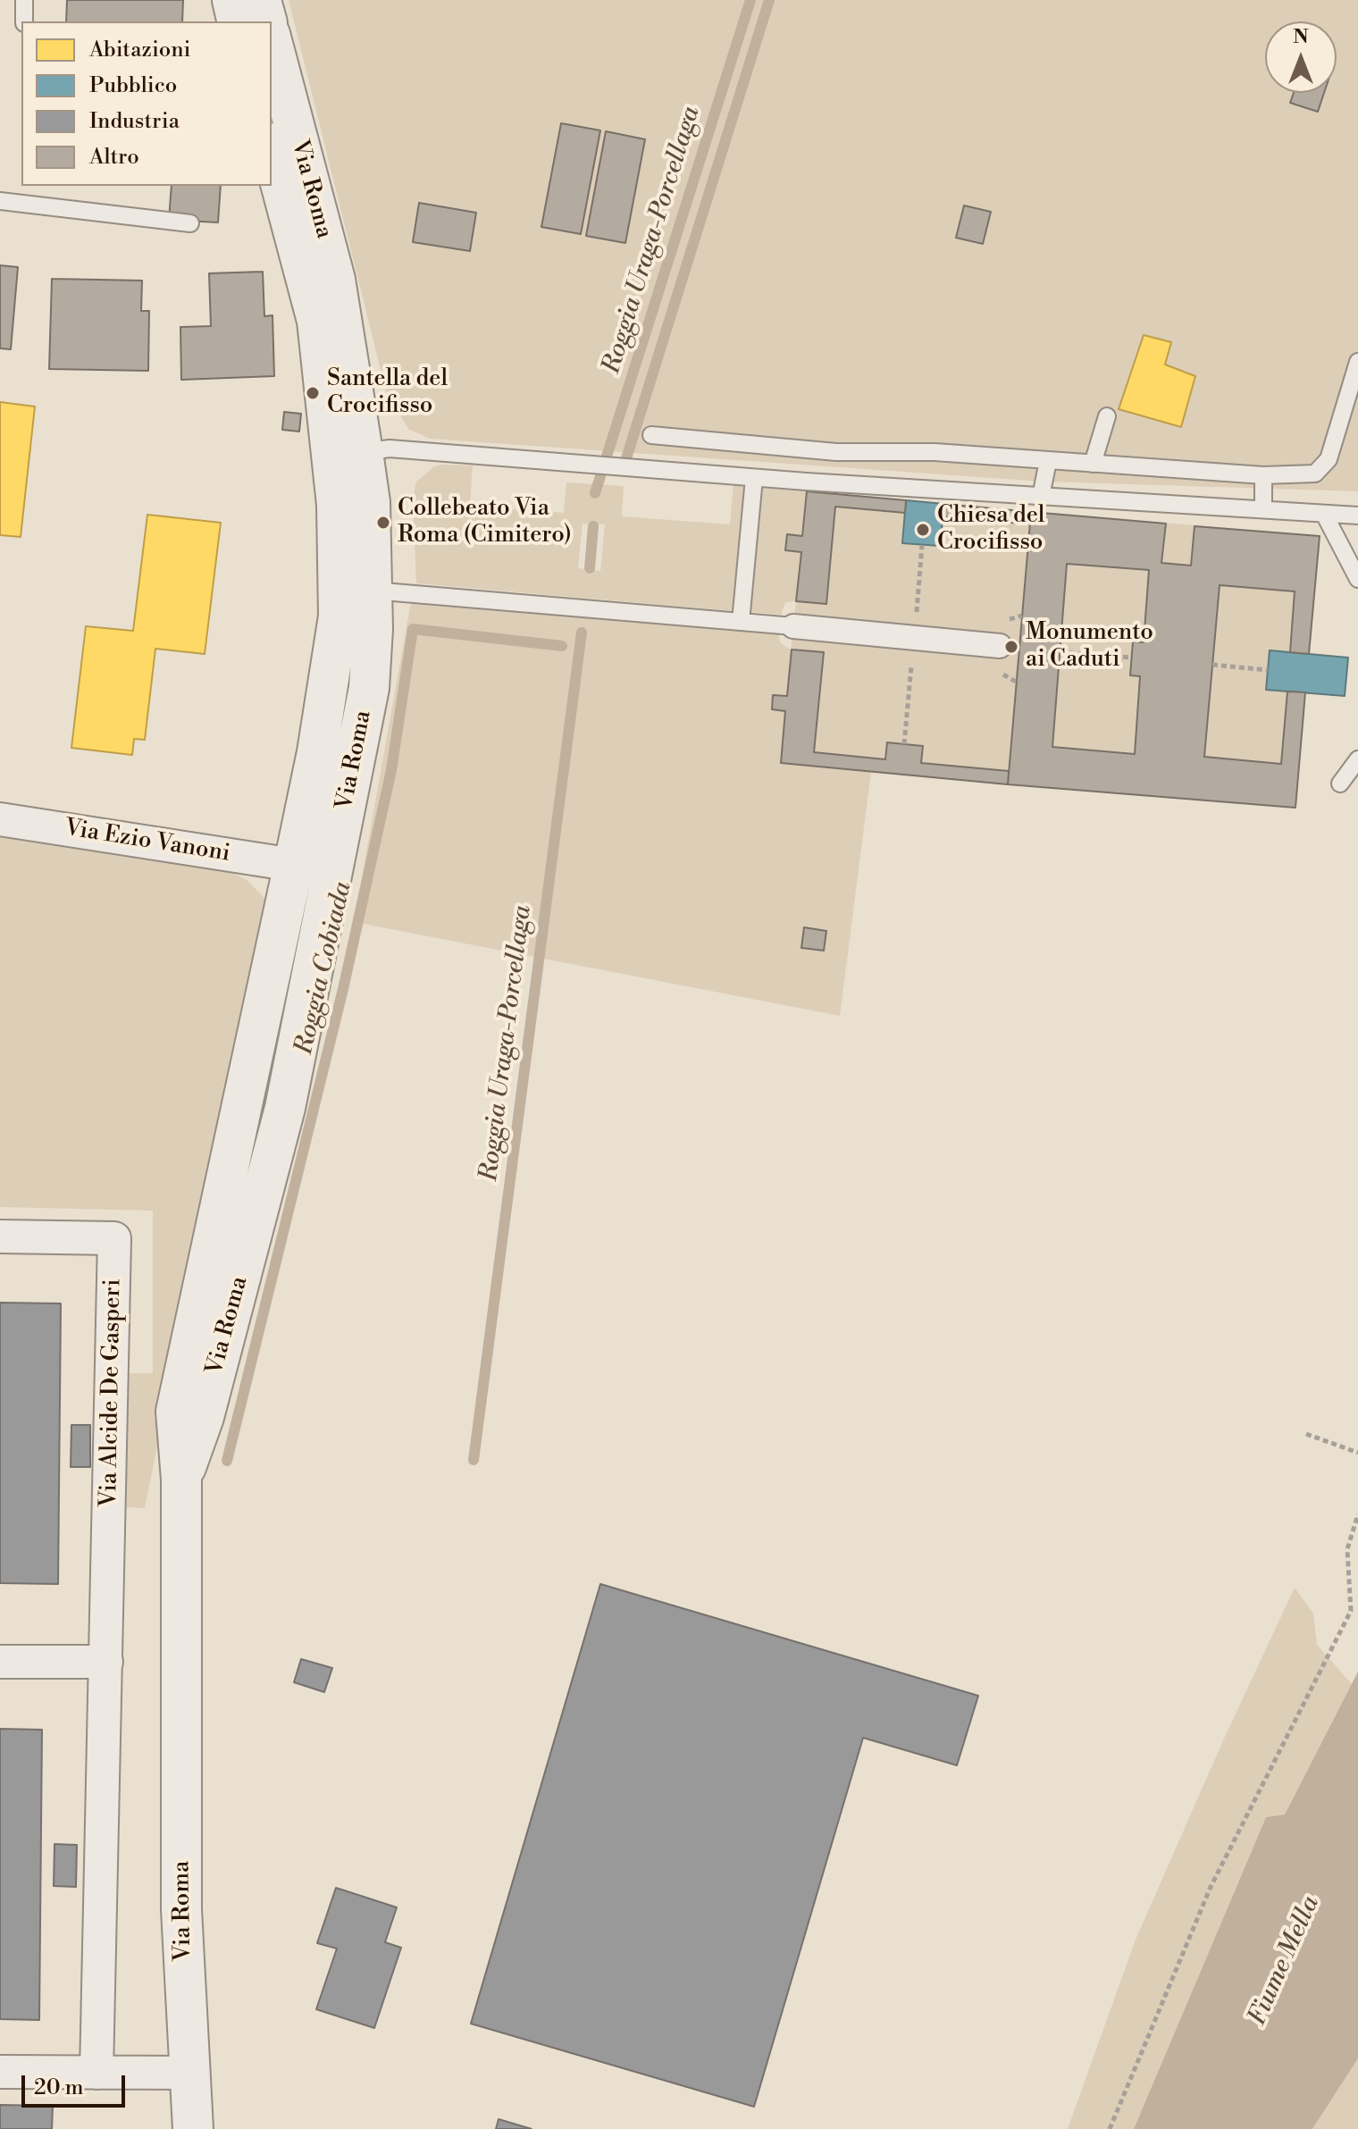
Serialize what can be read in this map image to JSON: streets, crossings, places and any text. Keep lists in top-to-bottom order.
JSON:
{
  "streets": {
    "street": ["Via Roma", "Via Ezio Vanoni", "Via Alcide De Gasperi"]
  },
  "crossings": [
    ["Via Roma", "Via Ezio Vanoni"]
  ],
  "water": ["Roggia Uraga-Porcellaga", "Roggia Cobiada", "Fiume Mella"],
  "places": [
    "Santella del Crocifisso",
    "Collebeato Via Roma (Cimitero)",
    "Chiesa del Crocifisso",
    "Monumento ai Caduti"
  ],
  "legend": [
    "Abitazioni",
    "Pubblico",
    "Industria",
    "Altro"
  ],
  "scale_bar": "20 m",
  "north": "top"
}
